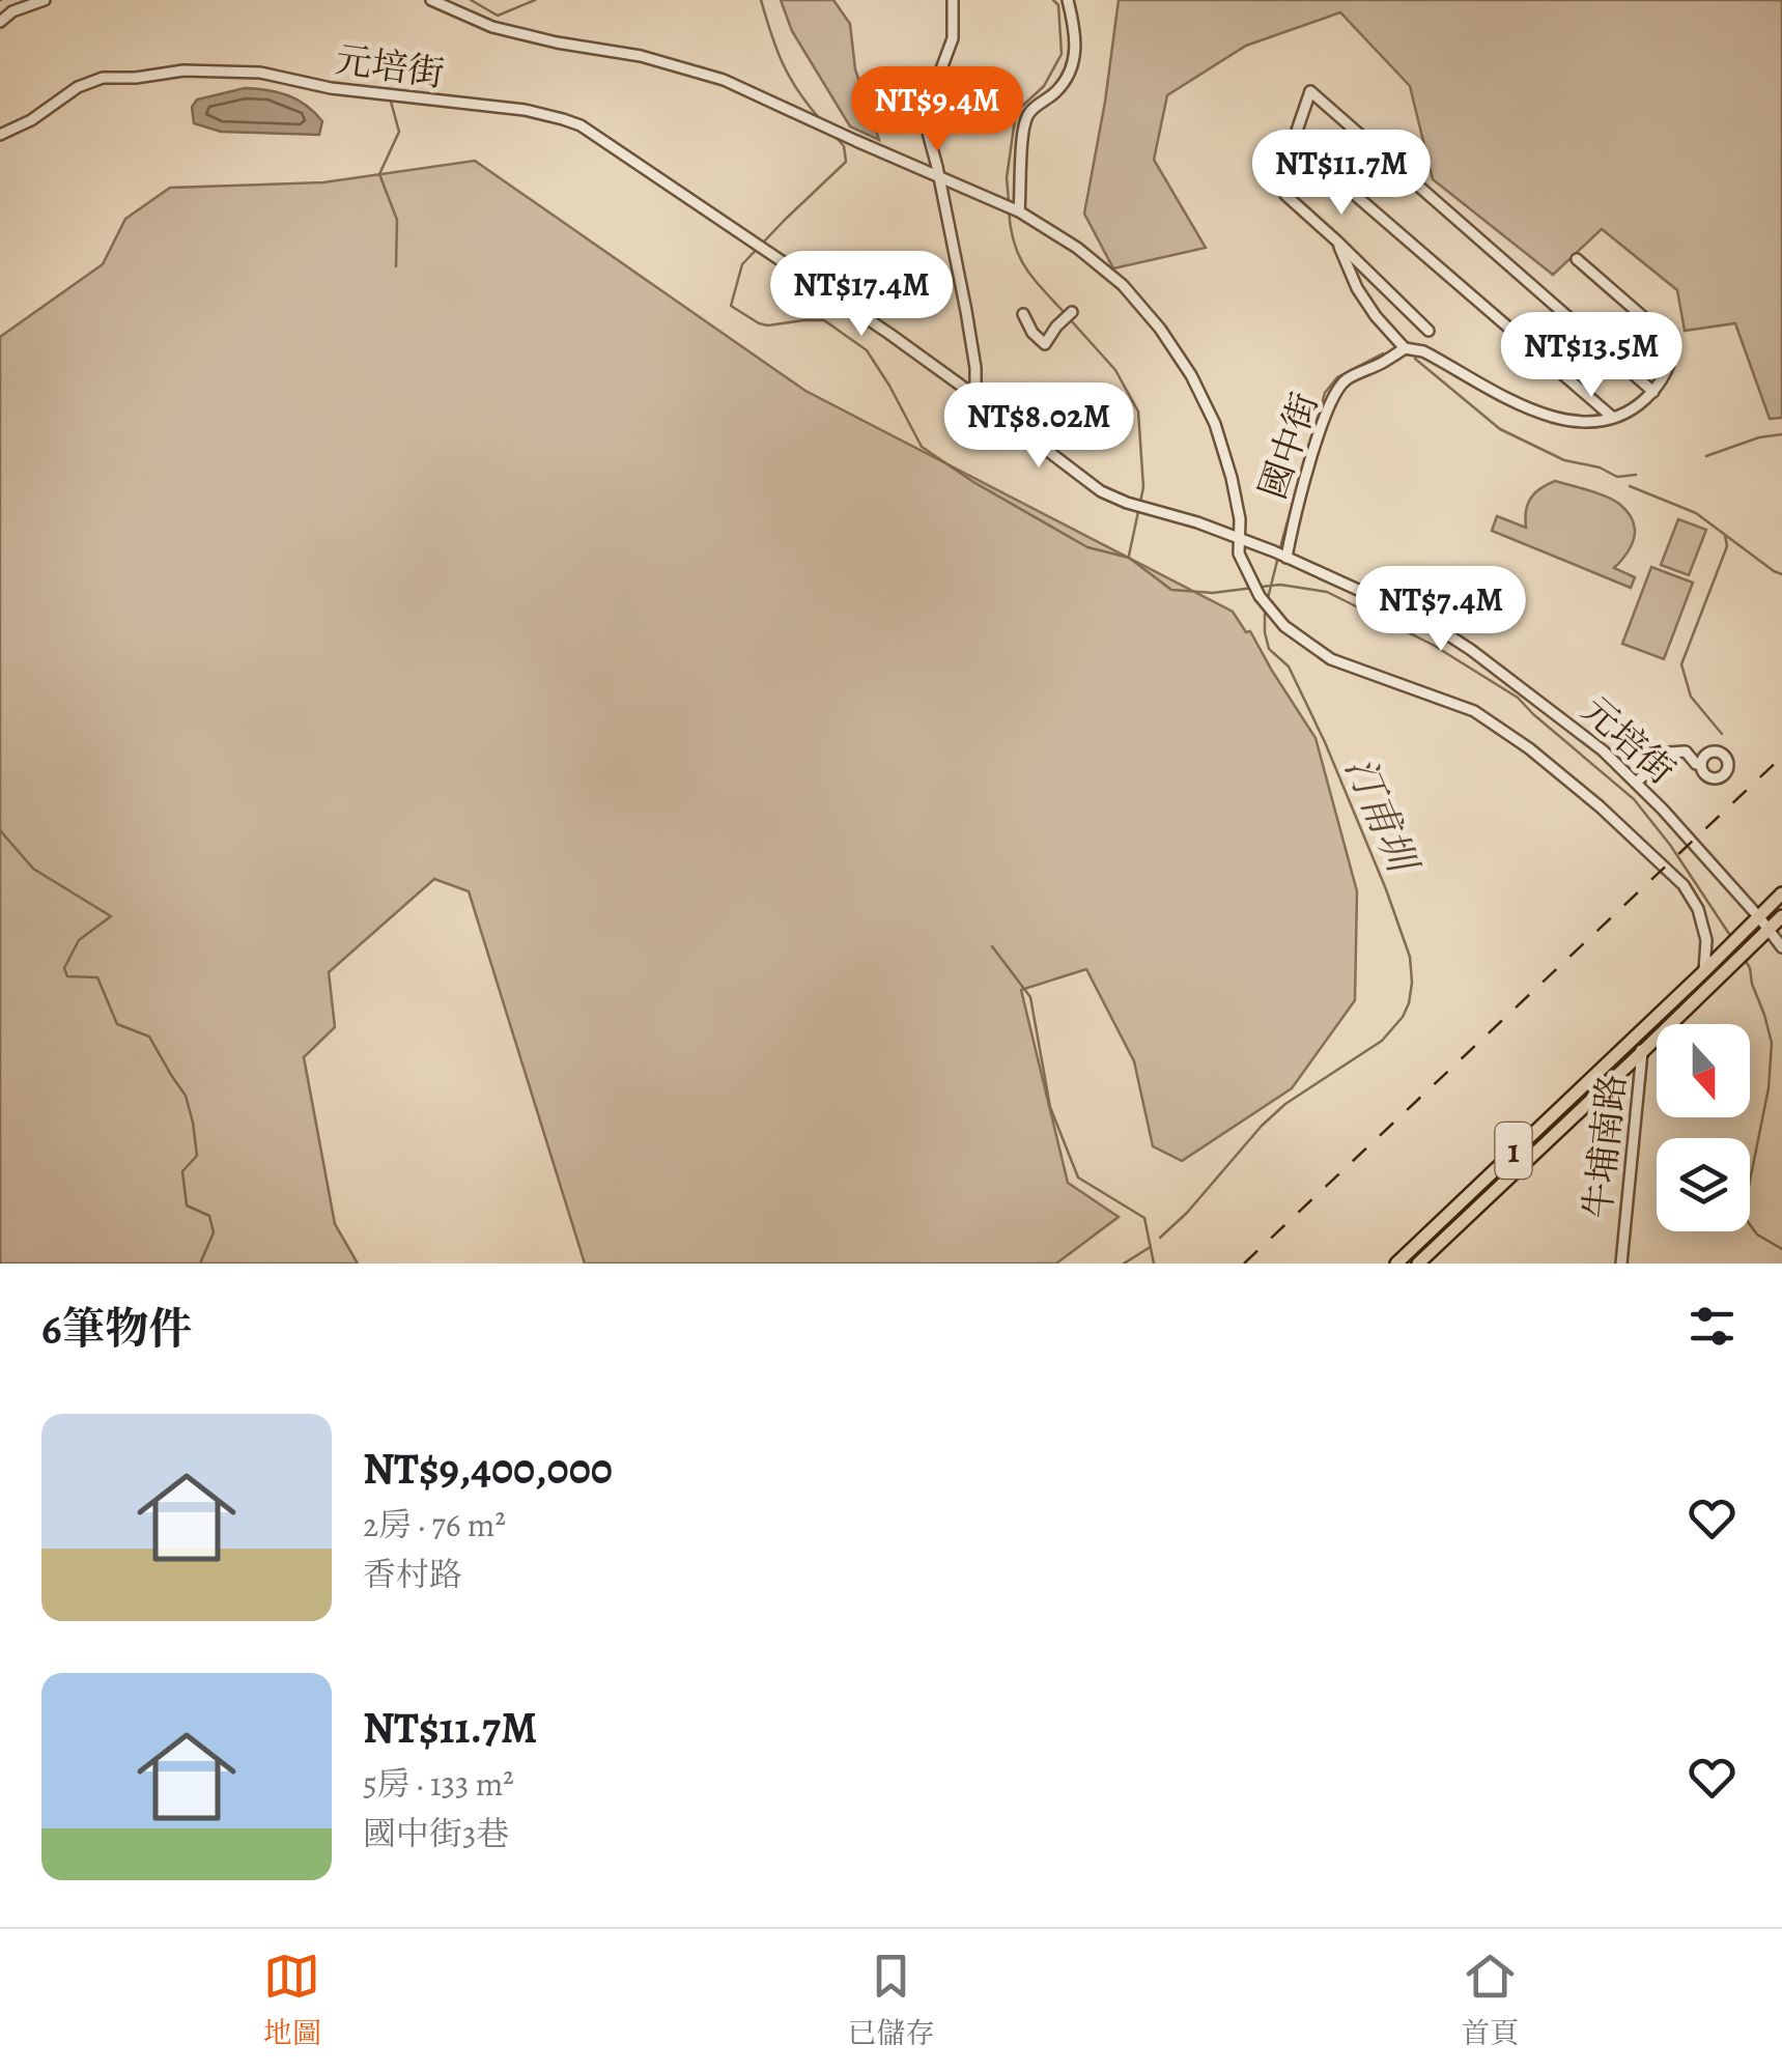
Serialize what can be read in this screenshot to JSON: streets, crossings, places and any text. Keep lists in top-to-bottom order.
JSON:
{
  "streets": {
    "main road": ["1"],
    "street": ["元培街", "國中街", "牛埔南路"]
  },
  "crossings": [
    ["元培街", "國中街"],
    ["元培街", "1"],
    ["牛埔南路", "1"]
  ],
  "water": ["汀甫圳"],
  "north": "bottom",
  "page": {
    "price": [
      "NT$9.4M",
      "NT$11.7M",
      "NT$17.4M",
      "NT$13.5M",
      "NT$8.02M",
      "NT$7.4M"
    ],
    "heading": "6筆物件",
    "list": [
      {
        "name": "NT$9,400,000",
        "note": "2房 · 76 m² · 香村路"
      },
      {
        "name": "NT$11.7M",
        "note": "5房 · 133 m² · 國中街3巷"
      }
    ],
    "tabs": ["地圖", "已儲存", "首頁"]
  }
}
